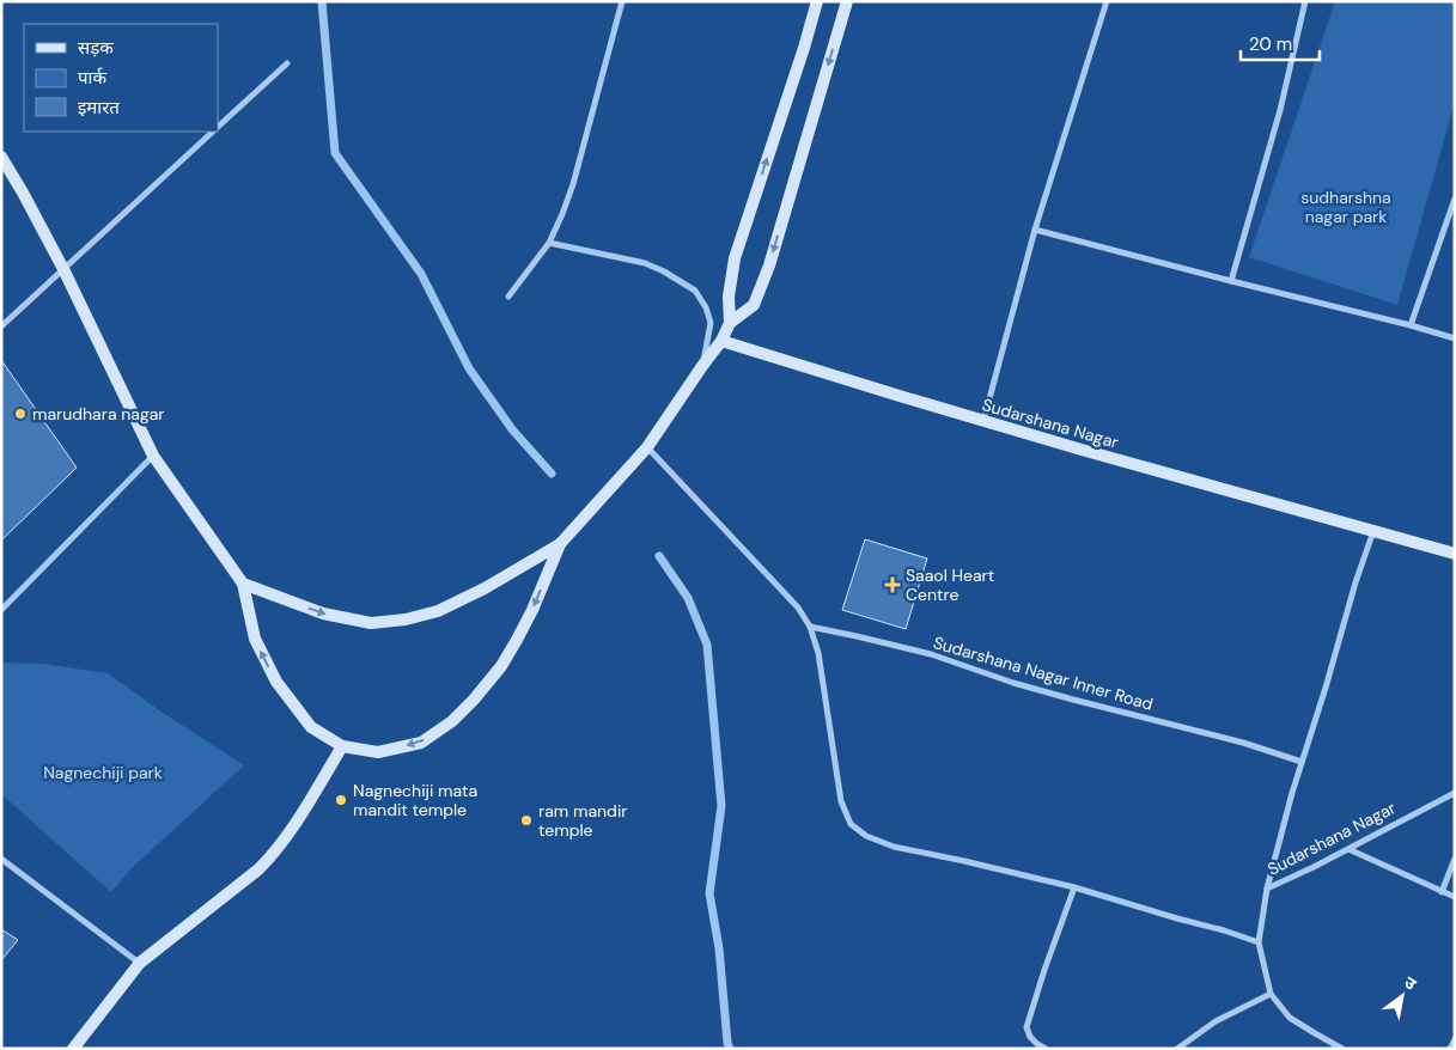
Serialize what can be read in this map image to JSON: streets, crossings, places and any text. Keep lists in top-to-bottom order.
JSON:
{
  "streets": {
    "street": ["Sudarshana Nagar", "Sudarshana Nagar Inner Road"]
  },
  "crossings": [
    ["Sudarshana Nagar", "Sudarshana Nagar Inner Road"]
  ],
  "parks": ["sudharshna nagar park", "Nagnechiji park"],
  "places": {
    "other": ["marudhara nagar", "Nagnechiji mata mandit temple", "ram mandir temple"],
    "health": ["Saaol Heart Centre"]
  },
  "legend": ["सड़क", "पार्क", "इमारत"],
  "scale_bar": "20 m",
  "north": "top right"
}
